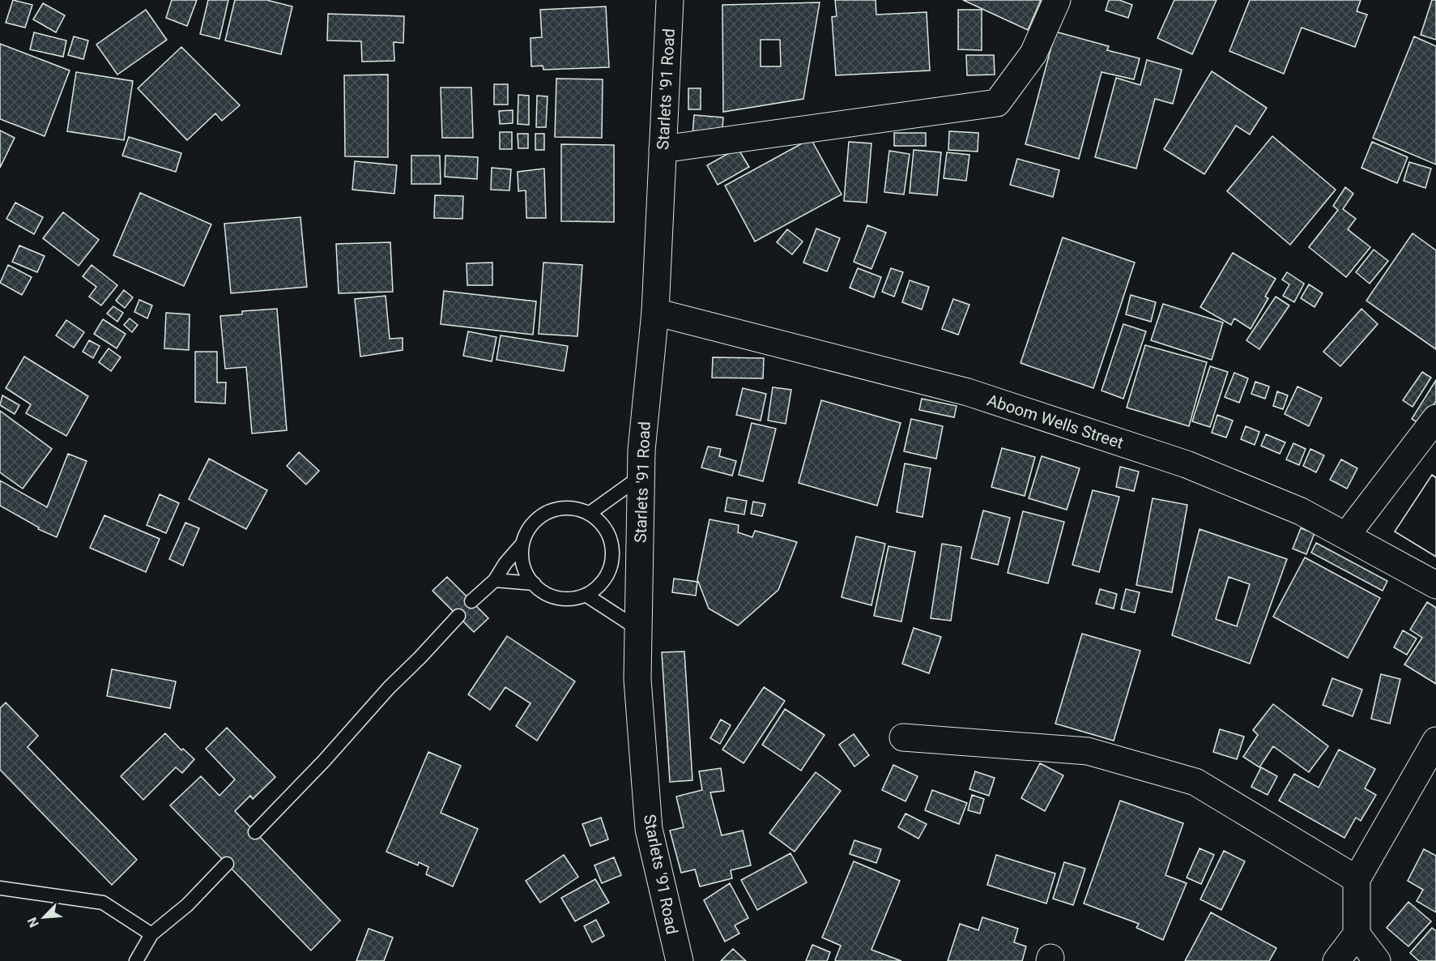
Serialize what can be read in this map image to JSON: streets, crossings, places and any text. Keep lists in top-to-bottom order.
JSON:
{
  "streets": {
    "street": ["Starlets '91 Road", "Aboom Wells Street"]
  },
  "crossings": [
    ["Starlets '91 Road", "Aboom Wells Street"]
  ],
  "north": "bottom left"
}
